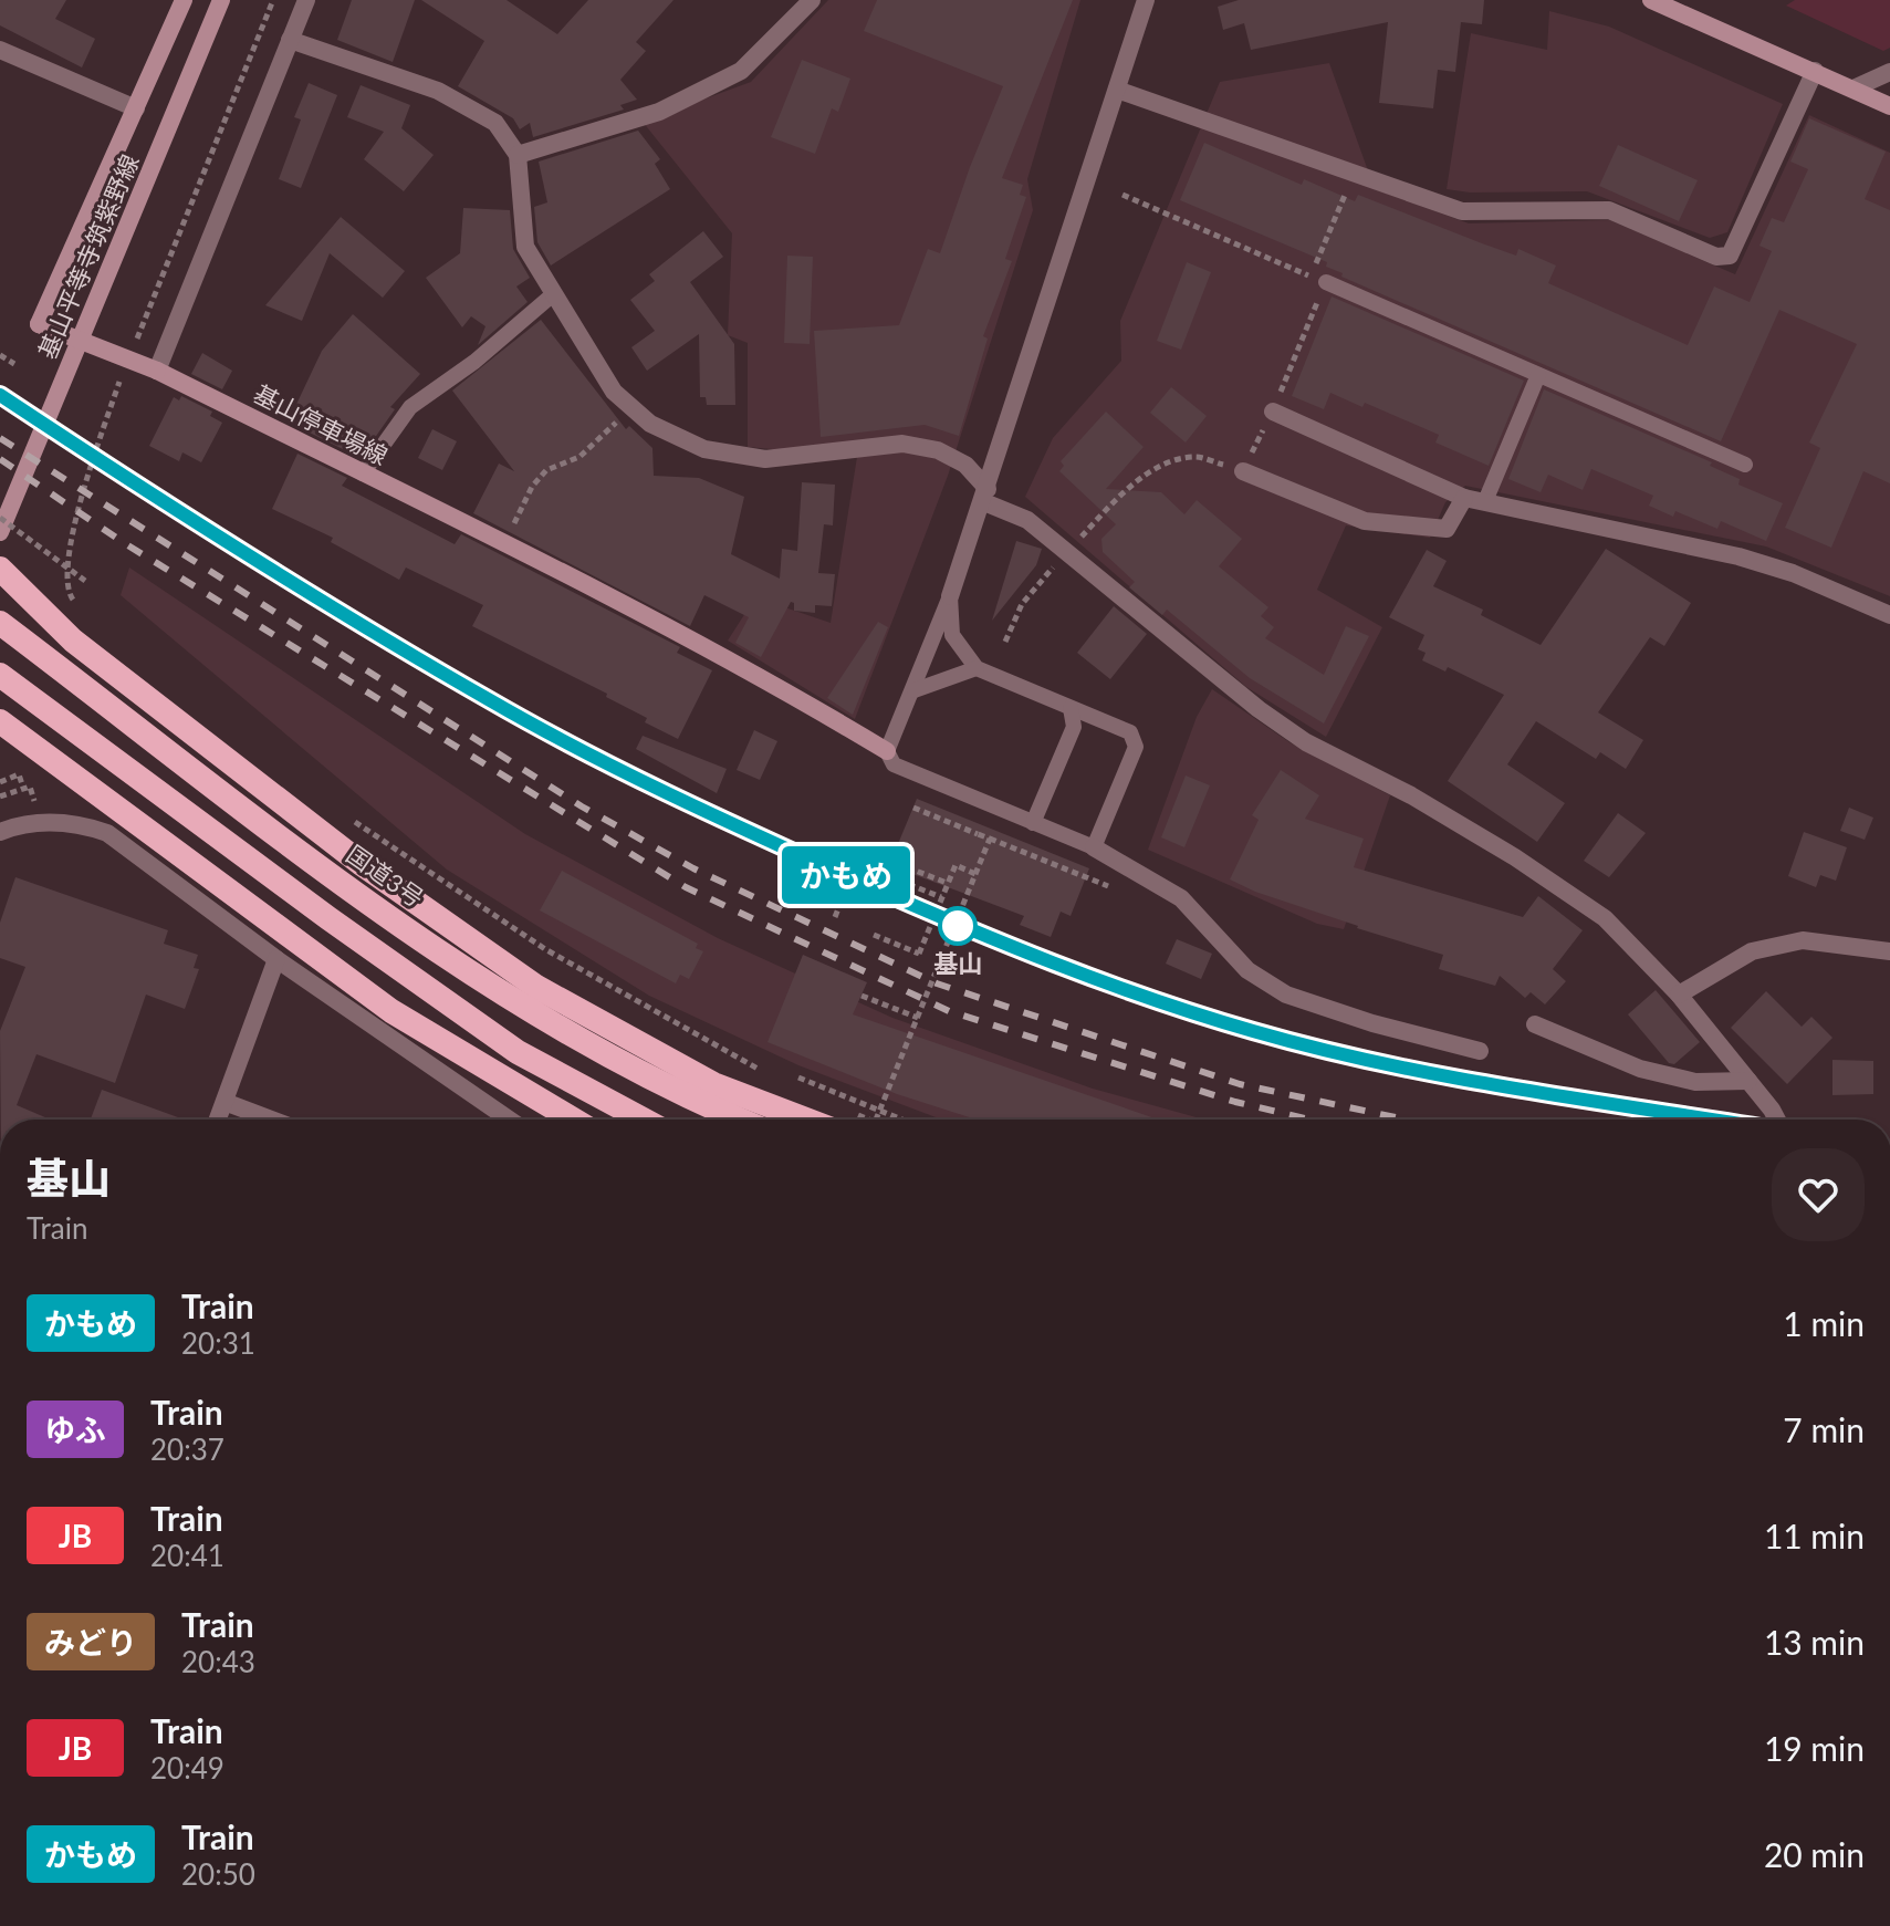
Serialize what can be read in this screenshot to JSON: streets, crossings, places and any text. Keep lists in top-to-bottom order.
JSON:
{
  "streets": {
    "highway": ["国道3号"],
    "main road": ["基山平等寺筑紫野線", "基山停車場線"]
  },
  "places": ["基山"],
  "page": {
    "on_map": "かもめ",
    "heading": ["基山", "Train"],
    "list": [
      {
        "mark": "かもめ",
        "name": "Train",
        "note": "20:31",
        "value": "1 min"
      },
      {
        "mark": "ゆふ",
        "name": "Train",
        "note": "20:37",
        "value": "7 min"
      },
      {
        "mark": "JB",
        "name": "Train",
        "note": "20:41",
        "value": "11 min"
      },
      {
        "mark": "みどり",
        "name": "Train",
        "note": "20:43",
        "value": "13 min"
      },
      {
        "mark": "JB",
        "name": "Train",
        "note": "20:49",
        "value": "19 min"
      },
      {
        "mark": "かもめ",
        "name": "Train",
        "note": "20:50",
        "value": "20 min"
      }
    ]
  }
}
